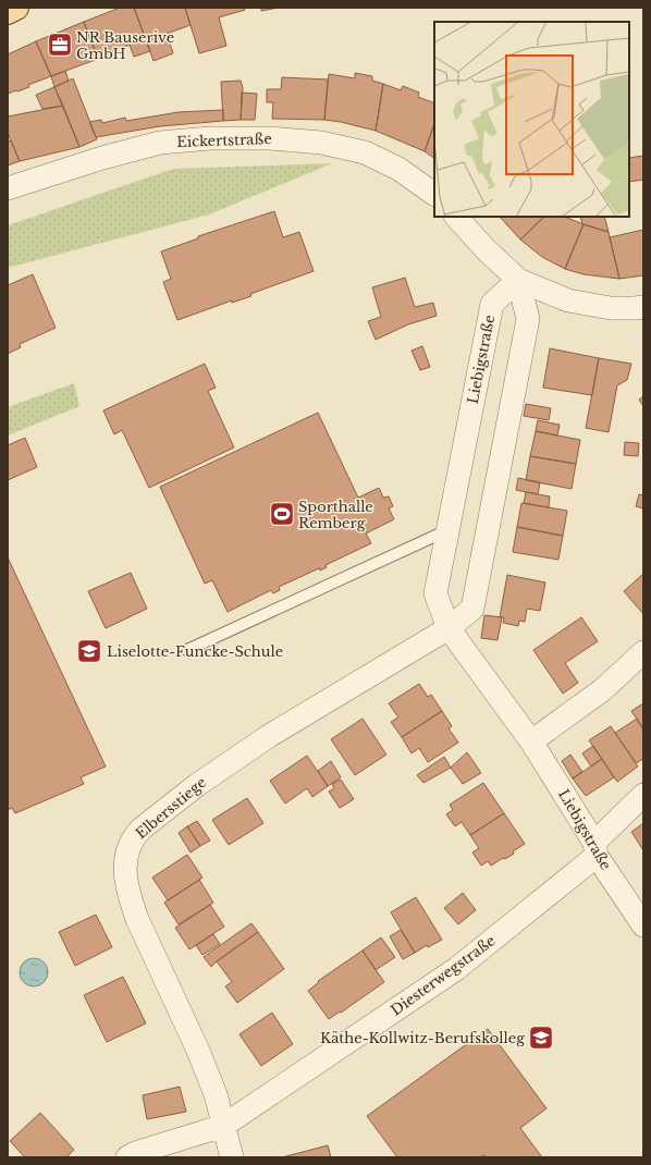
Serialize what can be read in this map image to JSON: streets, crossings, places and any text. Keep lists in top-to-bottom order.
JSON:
{
  "streets": {
    "street": [
      "Eickertstraße",
      "Liebigstraße",
      "Elbersstiege",
      "Diesterwegstraße"
    ]
  },
  "crossings": [
    ["Liebigstraße", "Elbersstiege"],
    ["Liebigstraße", "Diesterwegstraße"],
    ["Elbersstiege", "Diesterwegstraße"]
  ],
  "places": {
    "office": ["NR Bauserive GmbH"],
    "sports": ["Sporthalle Remberg"],
    "school or university": ["Liselotte-Funcke-Schule", "Käthe-Kollwitz-Berufskolleg"]
  }
}
